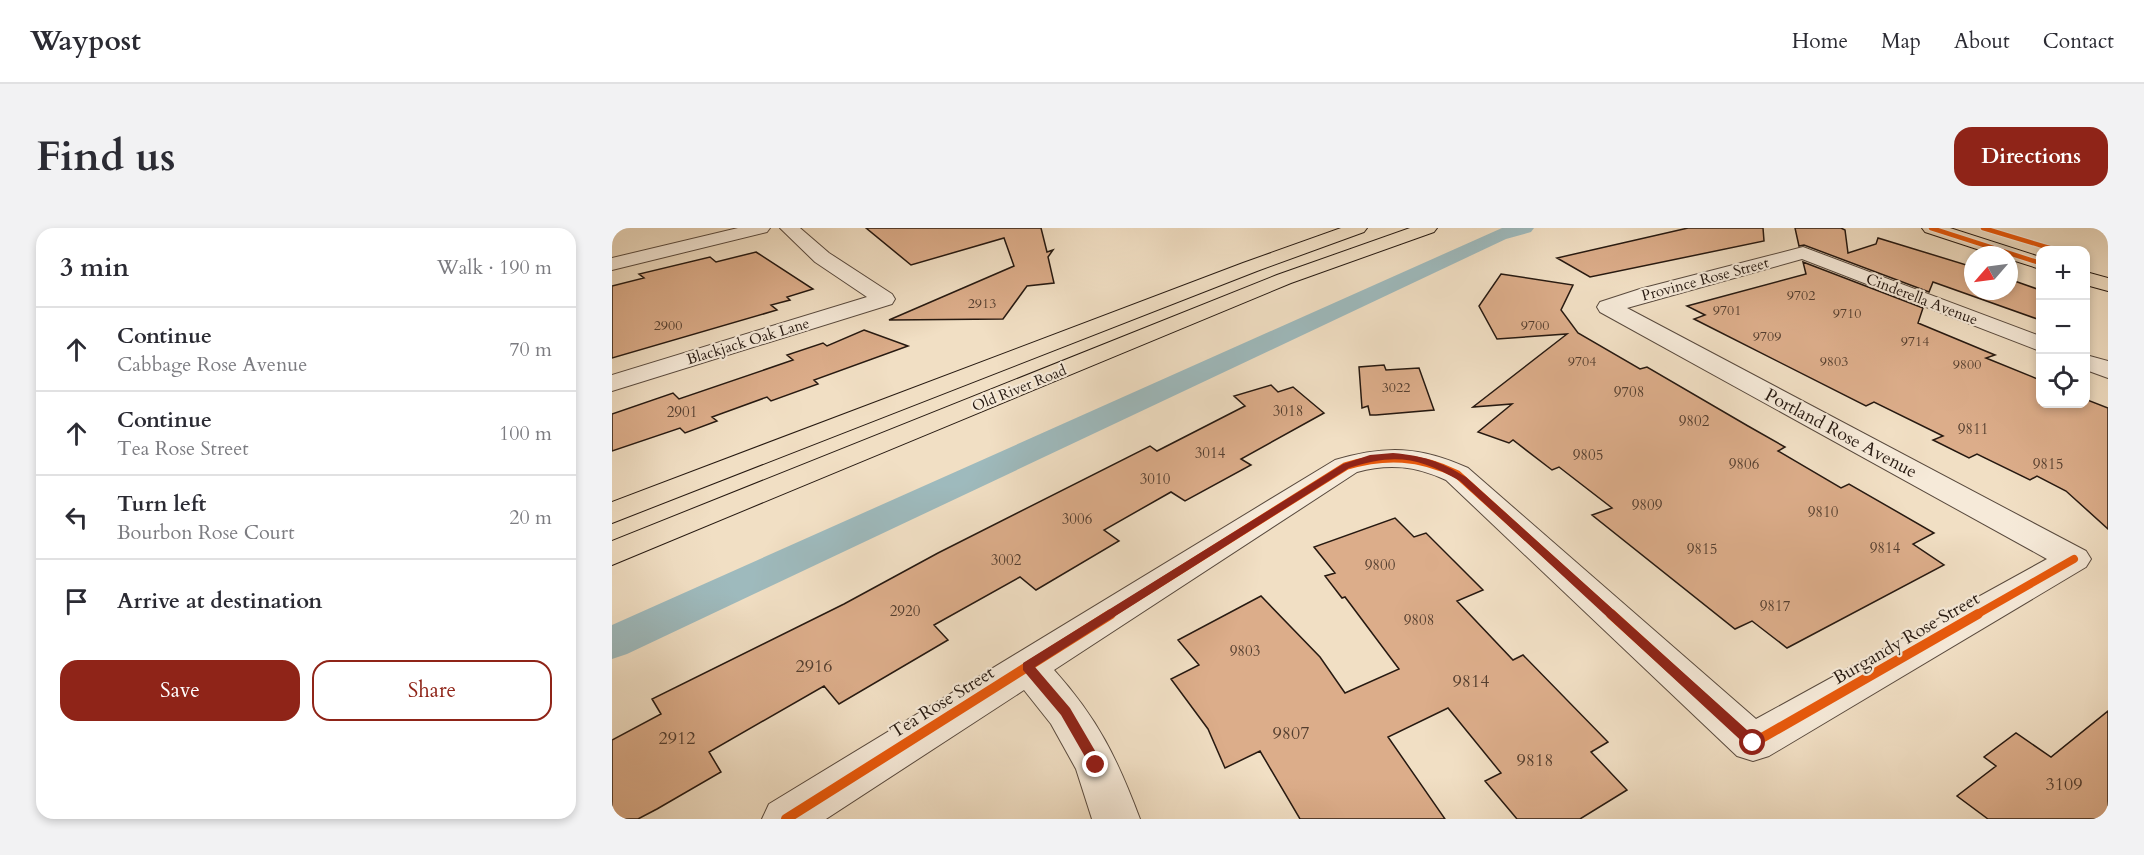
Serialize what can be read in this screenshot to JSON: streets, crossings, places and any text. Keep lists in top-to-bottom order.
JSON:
{
  "streets": {
    "main road": ["Old River Road"],
    "street": [
      "Province Rose Street",
      "Cinderella Avenue",
      "Blackjack Oak Lane",
      "Portland Rose Avenue",
      "Burgandy Rose Street",
      "Tea Rose Street"
    ]
  },
  "crossings": [
    ["Province Rose Street", "Cinderella Avenue"],
    ["Province Rose Street", "Portland Rose Avenue"],
    ["Portland Rose Avenue", "Burgandy Rose Street"],
    ["Burgandy Rose Street", "Tea Rose Street"]
  ],
  "house_numbers": [
    "9702",
    "2913",
    "9701",
    "9710",
    "2900",
    "9700",
    "9709",
    "9714",
    "9704",
    "9803",
    "9800",
    "3022",
    "9708",
    "3018",
    "2901",
    "9802",
    "9811",
    "3014",
    "9805",
    "9806",
    "9815",
    "3010",
    "9809",
    "9810",
    "3006",
    "9814",
    "9815",
    "3002",
    "9800",
    "9817",
    "2920",
    "9808",
    "9803",
    "2916",
    "9814",
    "9807",
    "2912",
    "9818",
    "3109"
  ],
  "north": "bottom left",
  "page": {
    "header": "Waypost",
    "nav": [
      "Home",
      "Map",
      "About",
      "Contact"
    ],
    "buttons": [
      "Directions",
      ["Save", "Share"]
    ],
    "title": "Find us",
    "heading": ["3 min", "Walk · 190 m"],
    "map_buttons": ["+", "−"],
    "list": [
      ["Continue", "Cabbage Rose Avenue", "70 m"],
      ["Continue", "Tea Rose Street", "100 m"],
      ["Turn left", "Bourbon Rose Court", "20 m"],
      "Arrive at destination"
    ]
  }
}
